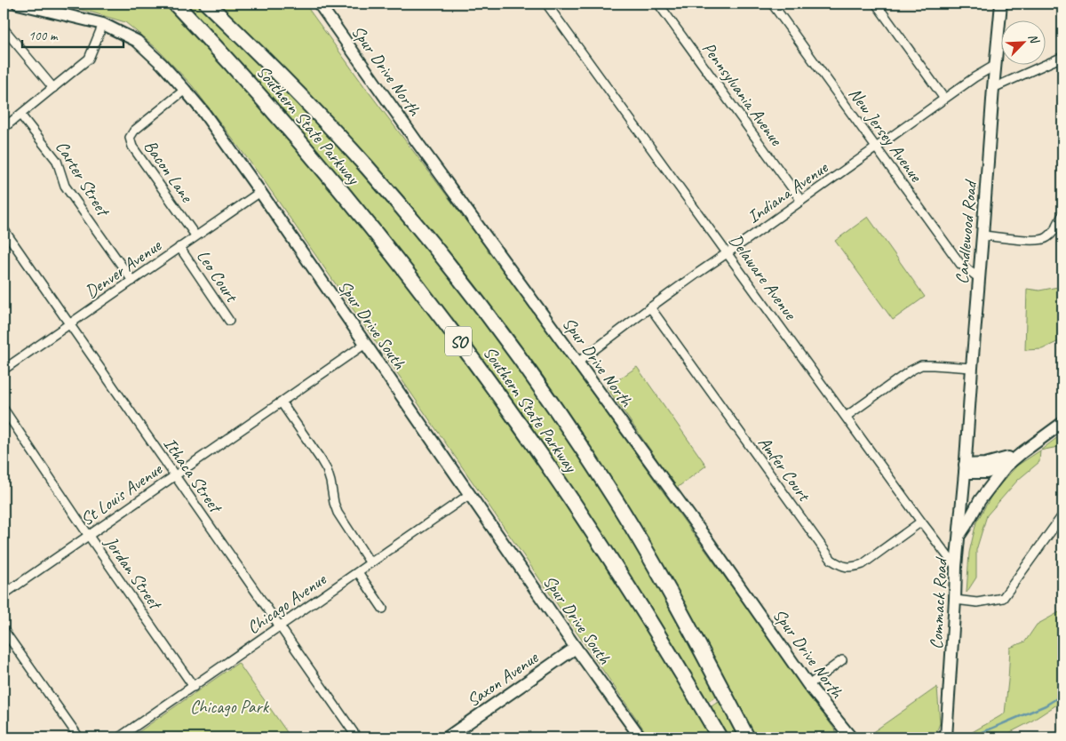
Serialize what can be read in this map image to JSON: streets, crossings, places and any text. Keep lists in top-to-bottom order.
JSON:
{
  "streets": {
    "highway": ["Southern State Parkway", "SO"],
    "street": [
      "Spur Drive North",
      "Pennsylvania Avenue",
      "New Jersey Avenue",
      "Bacon Lane",
      "Carter Street",
      "Indiana Avenue",
      "Candlewood Road",
      "Denver Avenue",
      "Leo Court",
      "Delaware Avenue",
      "Spur Drive South",
      "Amfer Court",
      "Ithaca Street",
      "St Louis Avenue",
      "Jordan Street",
      "Chicago Avenue",
      "Commack Road",
      "Saxon Avenue"
    ]
  },
  "crossings": [
    ["Spur Drive North", "Indiana Avenue"],
    ["Pennsylvania Avenue", "Indiana Avenue"],
    ["New Jersey Avenue", "Indiana Avenue"],
    ["New Jersey Avenue", "Candlewood Road"],
    ["Bacon Lane", "Denver Avenue"],
    ["Bacon Lane", "Spur Drive South"],
    ["Carter Street", "Denver Avenue"],
    ["Indiana Avenue", "Candlewood Road"],
    ["Indiana Avenue", "Delaware Avenue"],
    ["Indiana Avenue", "Amfer Court"],
    ["Candlewood Road", "Commack Road"],
    ["Denver Avenue", "Leo Court"],
    ["Denver Avenue", "Spur Drive South"],
    ["Denver Avenue", "Ithaca Street"],
    ["Delaware Avenue", "Amfer Court"],
    ["Delaware Avenue", "Commack Road"],
    ["Spur Drive South", "St Louis Avenue"],
    ["Spur Drive South", "Chicago Avenue"],
    ["Spur Drive South", "Saxon Avenue"],
    ["Ithaca Street", "St Louis Avenue"],
    ["Ithaca Street", "Chicago Avenue"],
    ["St Louis Avenue", "Jordan Street"],
    ["Jordan Street", "Chicago Avenue"]
  ],
  "parks": ["Chicago Park"],
  "scale_bar": "100 m",
  "north": "top right"
}
